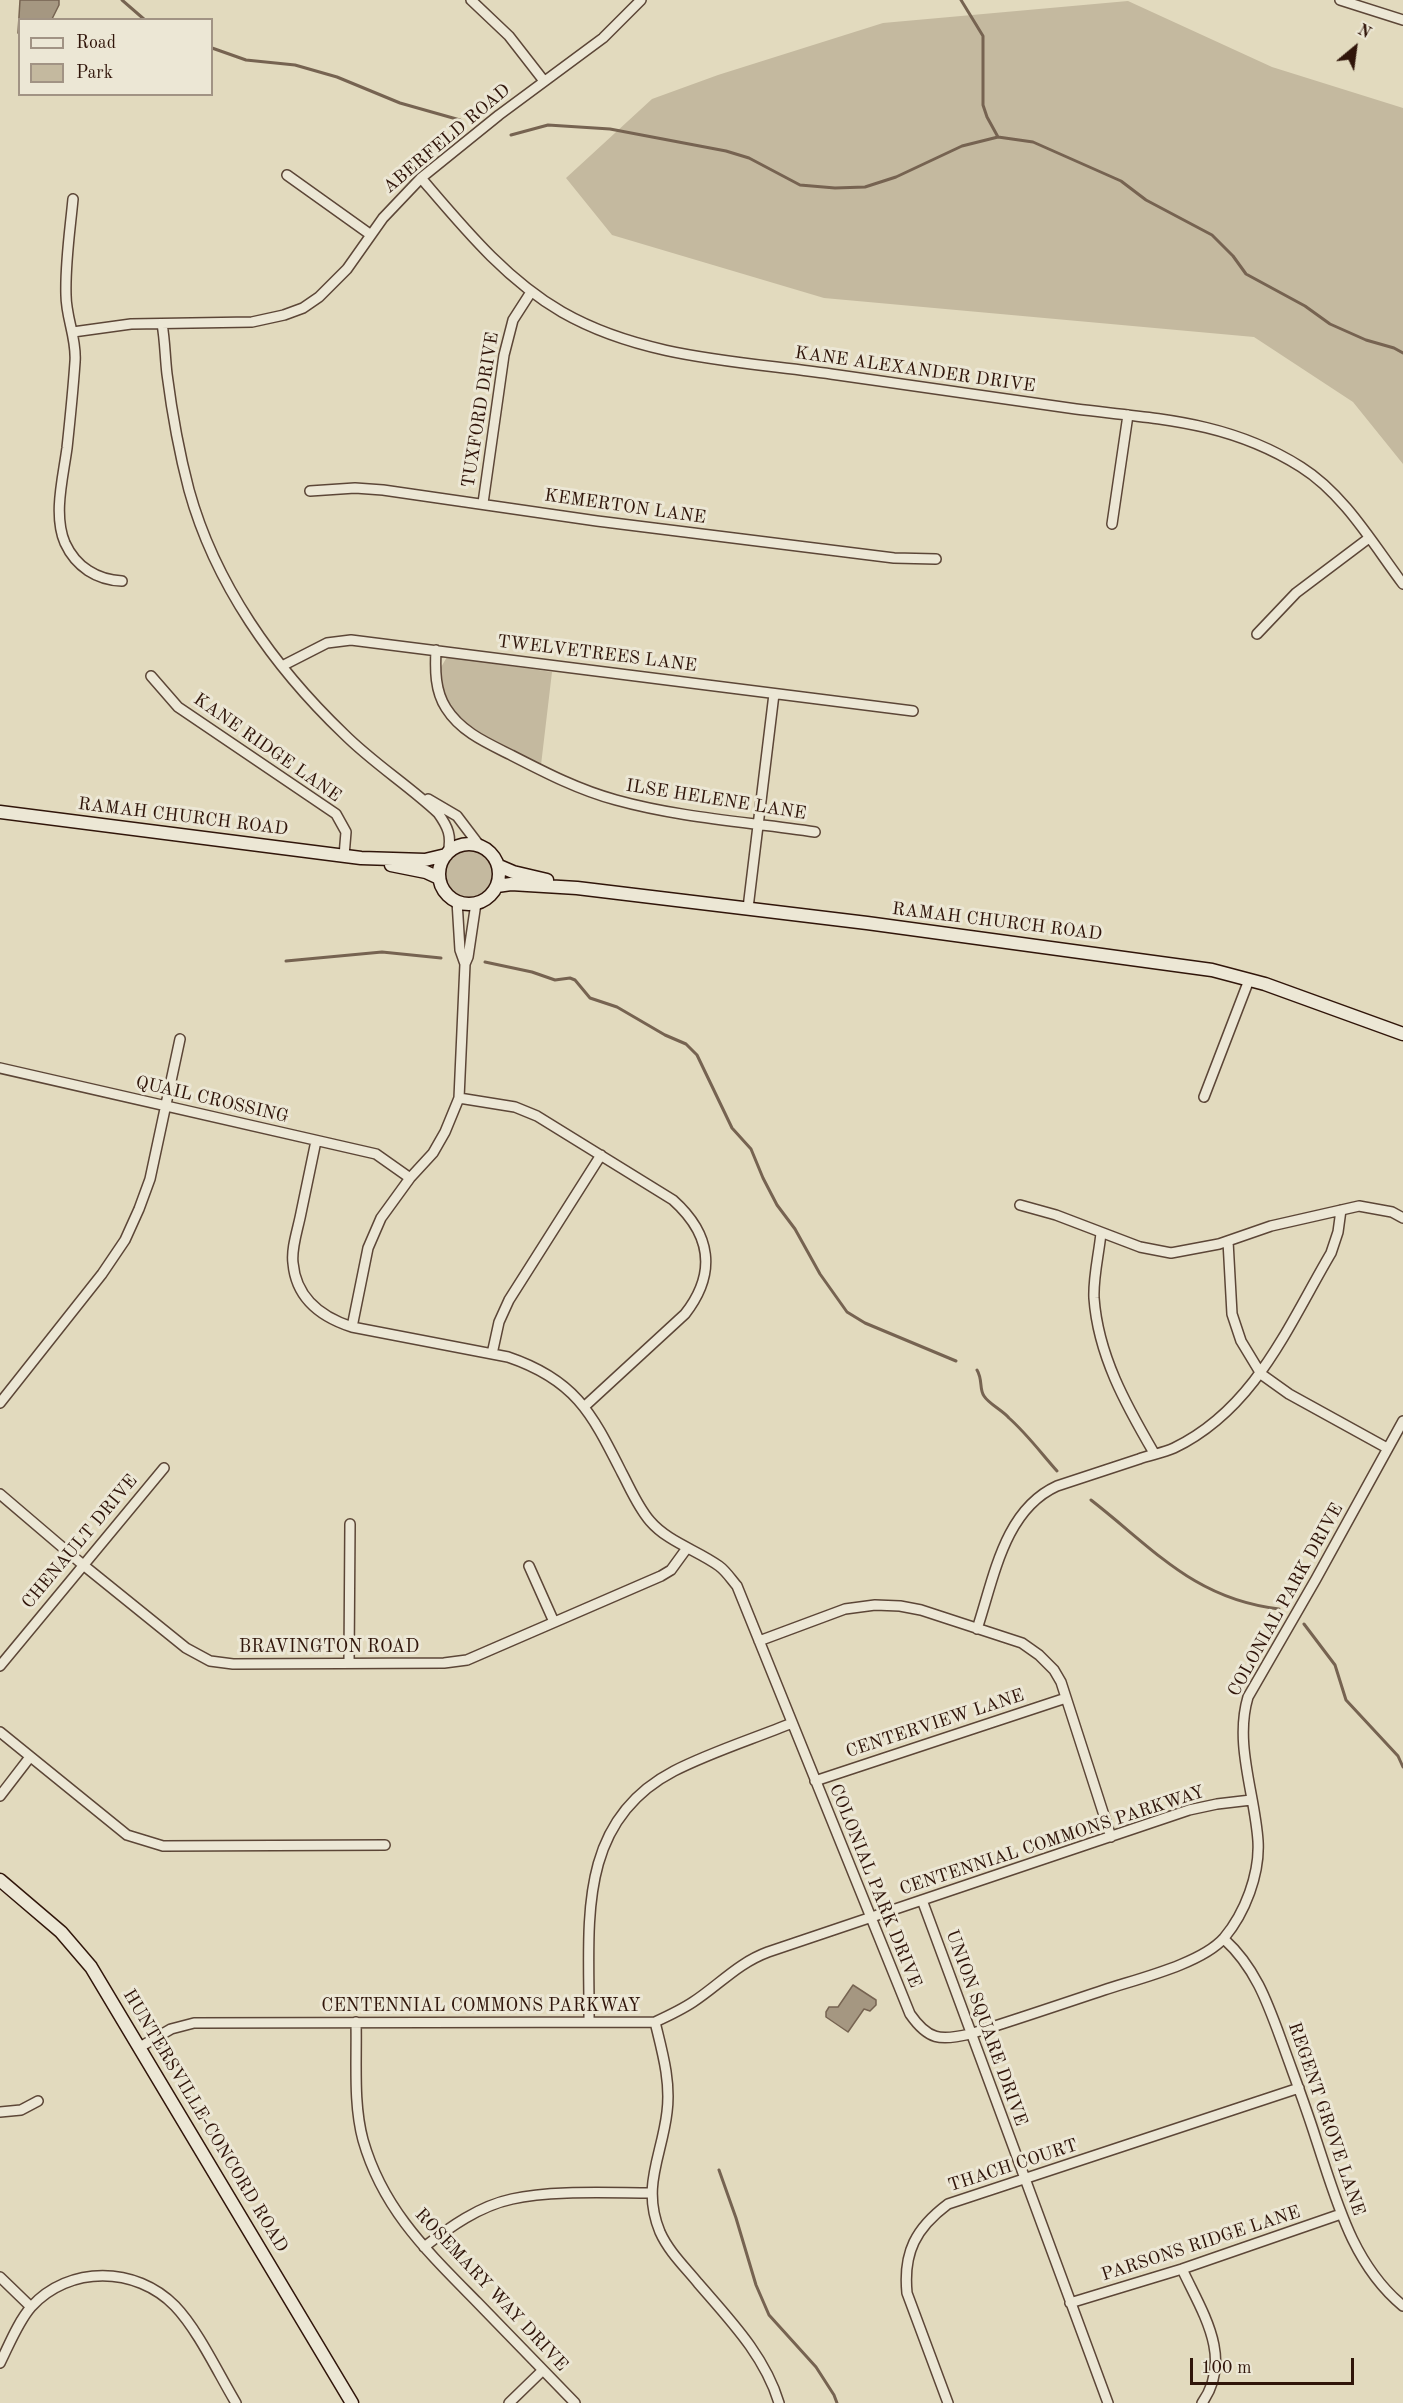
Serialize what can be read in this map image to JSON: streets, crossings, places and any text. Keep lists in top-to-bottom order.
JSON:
{
  "streets": {
    "main road": ["RAMAH CHURCH ROAD", "HUNTERSVILLE-CONCORD ROAD"],
    "street": [
      "ABERFELD ROAD",
      "KANE ALEXANDER DRIVE",
      "TUXFORD DRIVE",
      "KEMERTON LANE",
      "TWELVETREES LANE",
      "KANE RIDGE LANE",
      "ILSE HELENE LANE",
      "QUAIL CROSSING",
      "CHENAULT DRIVE",
      "COLONIAL PARK DRIVE",
      "BRAVINGTON ROAD",
      "CENTERVIEW LANE",
      "CENTENNIAL COMMONS PARKWAY",
      "UNION SQUARE DRIVE",
      "REGENT GROVE LANE",
      "THACH COURT",
      "PARSONS RIDGE LANE",
      "ROSEMARY WAY DRIVE"
    ]
  },
  "crossings": [
    ["ABERFELD ROAD", "KANE ALEXANDER DRIVE"],
    ["KANE ALEXANDER DRIVE", "TUXFORD DRIVE"],
    ["TUXFORD DRIVE", "KEMERTON LANE"],
    ["TWELVETREES LANE", "ILSE HELENE LANE"],
    ["KANE RIDGE LANE", "RAMAH CHURCH ROAD"],
    ["QUAIL CROSSING", "COLONIAL PARK DRIVE"],
    ["CHENAULT DRIVE", "BRAVINGTON ROAD"],
    ["COLONIAL PARK DRIVE", "BRAVINGTON ROAD"],
    ["COLONIAL PARK DRIVE", "CENTERVIEW LANE"],
    ["COLONIAL PARK DRIVE", "CENTENNIAL COMMONS PARKWAY"],
    ["COLONIAL PARK DRIVE", "UNION SQUARE DRIVE"],
    ["COLONIAL PARK DRIVE", "REGENT GROVE LANE"],
    ["CENTENNIAL COMMONS PARKWAY", "UNION SQUARE DRIVE"],
    ["CENTENNIAL COMMONS PARKWAY", "HUNTERSVILLE-CONCORD ROAD"],
    ["CENTENNIAL COMMONS PARKWAY", "ROSEMARY WAY DRIVE"],
    ["UNION SQUARE DRIVE", "THACH COURT"],
    ["UNION SQUARE DRIVE", "PARSONS RIDGE LANE"],
    ["REGENT GROVE LANE", "THACH COURT"],
    ["REGENT GROVE LANE", "PARSONS RIDGE LANE"]
  ],
  "legend": ["Road", "Park"],
  "scale_bar": "100 m",
  "north": "top right"
}
